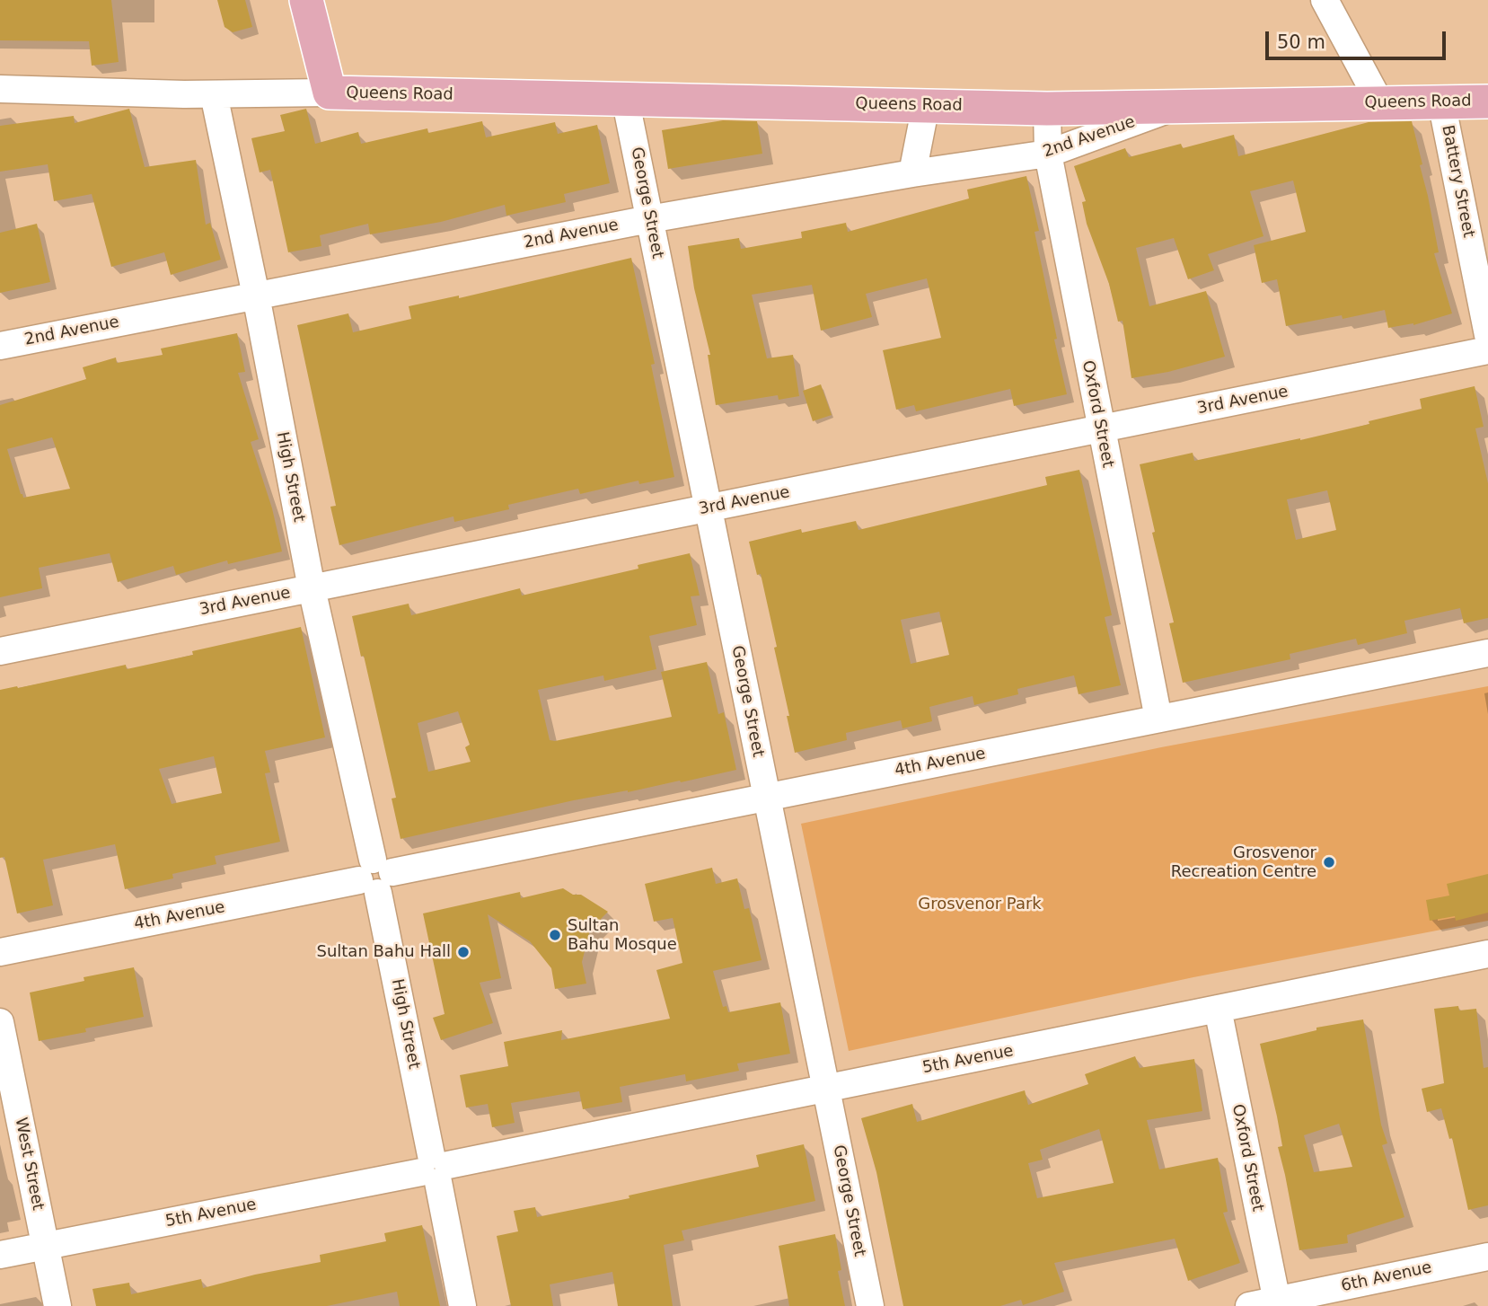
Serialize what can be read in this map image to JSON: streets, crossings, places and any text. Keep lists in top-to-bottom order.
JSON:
{
  "streets": {
    "main road": ["Queens Road"],
    "street": [
      "2nd Avenue",
      "Battery Street",
      "George Street",
      "3rd Avenue",
      "Oxford Street",
      "High Street",
      "4th Avenue",
      "5th Avenue",
      "West Street",
      "6th Avenue"
    ]
  },
  "crossings": [
    ["Queens Road", "2nd Avenue"],
    ["Queens Road", "Battery Street"],
    ["Queens Road", "George Street"],
    ["Queens Road", "Oxford Street"],
    ["Queens Road", "High Street"],
    ["2nd Avenue", "George Street"],
    ["2nd Avenue", "Oxford Street"],
    ["2nd Avenue", "High Street"],
    ["George Street", "3rd Avenue"],
    ["George Street", "4th Avenue"],
    ["George Street", "5th Avenue"],
    ["3rd Avenue", "Oxford Street"],
    ["3rd Avenue", "High Street"],
    ["Oxford Street", "4th Avenue"],
    ["Oxford Street", "5th Avenue"],
    ["Oxford Street", "6th Avenue"],
    ["High Street", "4th Avenue"],
    ["High Street", "5th Avenue"],
    ["5th Avenue", "West Street"]
  ],
  "parks": ["Grosvenor Park"],
  "places": ["Grosvenor Recreation Centre", "Sultan Bahu Mosque", "Sultan Bahu Hall"],
  "scale_bar": "50 m"
}
